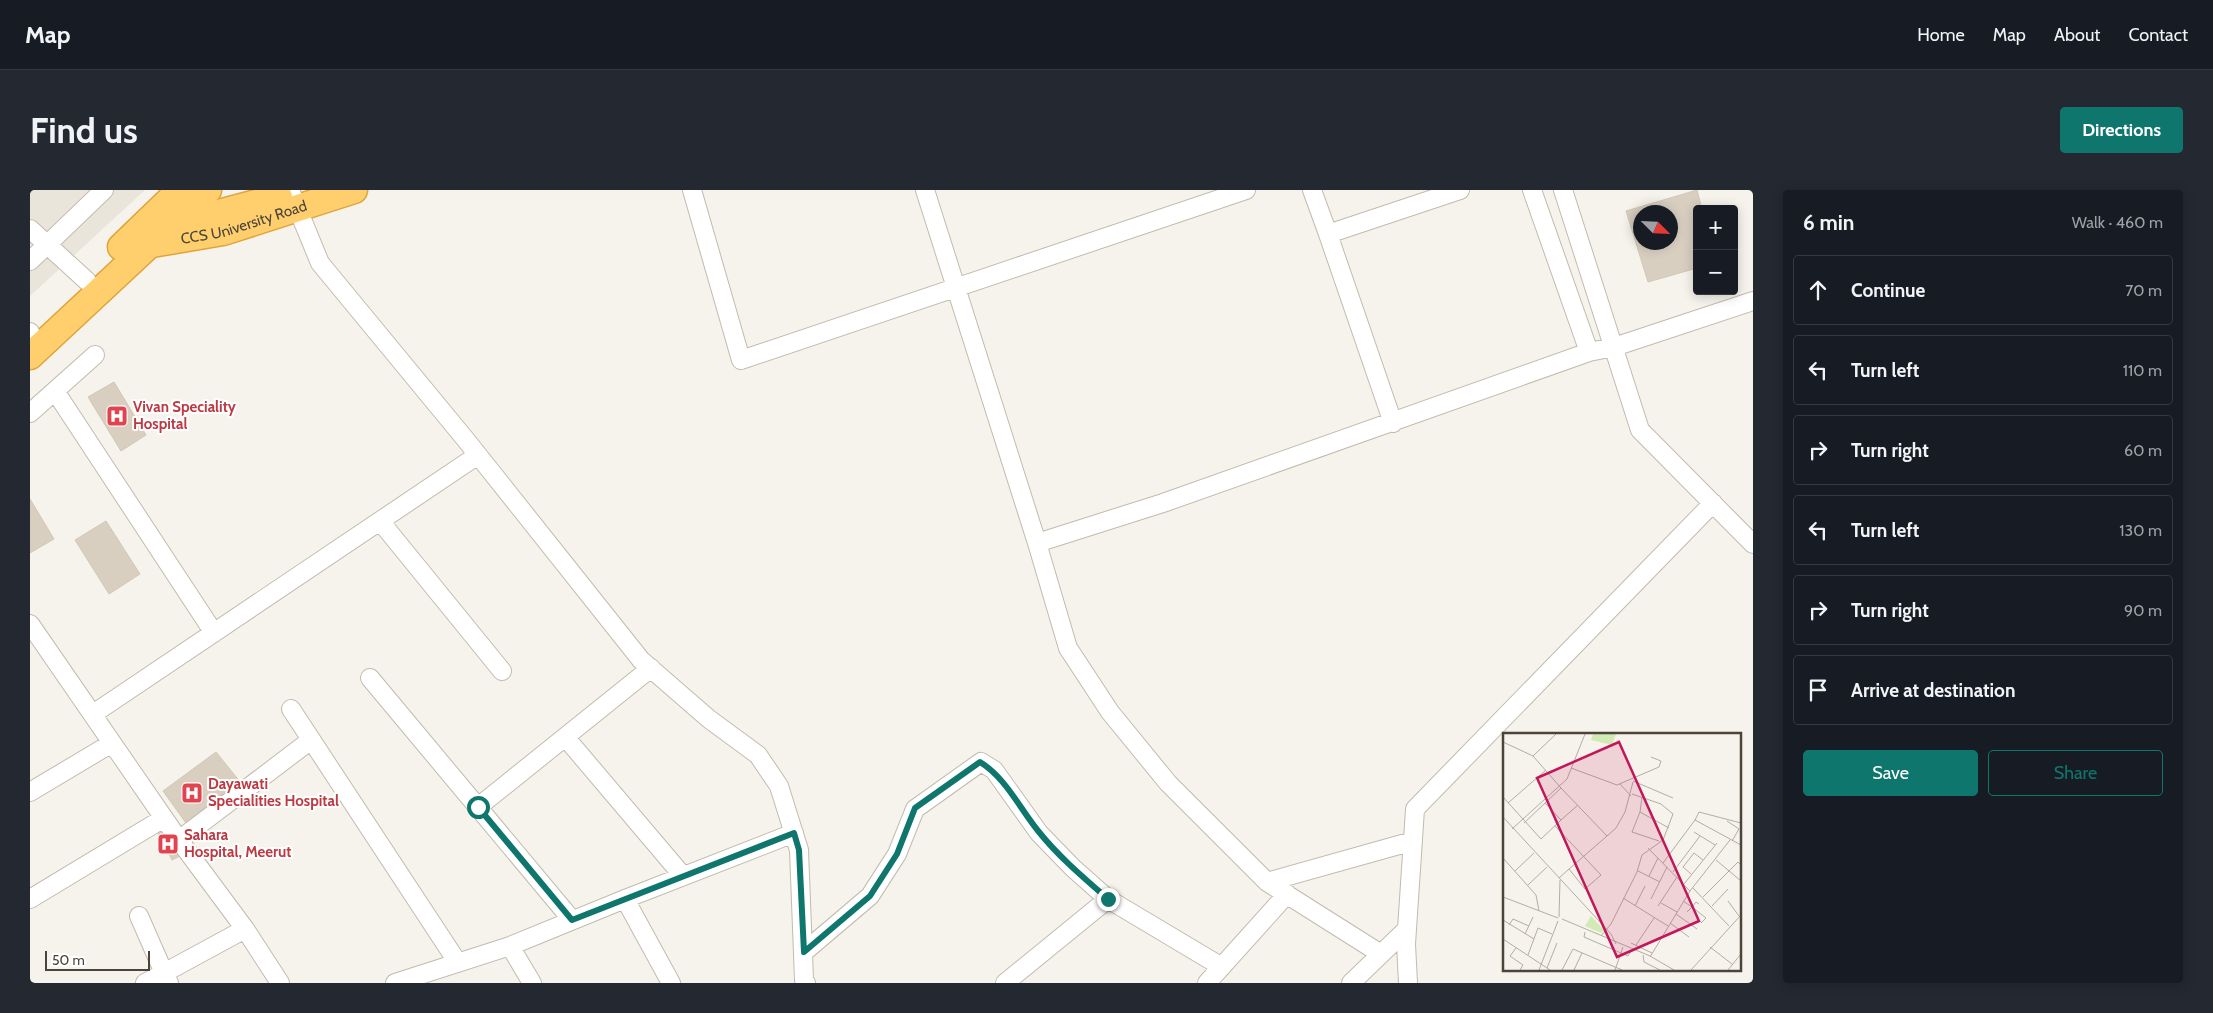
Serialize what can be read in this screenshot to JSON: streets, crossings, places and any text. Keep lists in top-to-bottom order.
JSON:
{
  "streets": {
    "highway": ["CCS University Road"]
  },
  "places": {
    "hospital": ["Vivan Speciality Hospital", "Dayawati Specialities Hospital", "Sahara Hospital, Meerut"]
  },
  "scale_bar": "50 m",
  "north": "bottom right",
  "page": {
    "header": "Map",
    "nav": [
      "Home",
      "Map",
      "About",
      "Contact"
    ],
    "buttons": [
      "Directions",
      ["Save", "Share"]
    ],
    "title": "Find us",
    "heading": ["6 min", "Walk · 460 m"],
    "map_buttons": ["+", "−"],
    "list": [
      ["Continue", "70 m"],
      ["Turn left", "110 m"],
      ["Turn right", "60 m"],
      ["Turn left", "130 m"],
      ["Turn right", "90 m"],
      "Arrive at destination"
    ],
    "scale": "50 m"
  }
}
